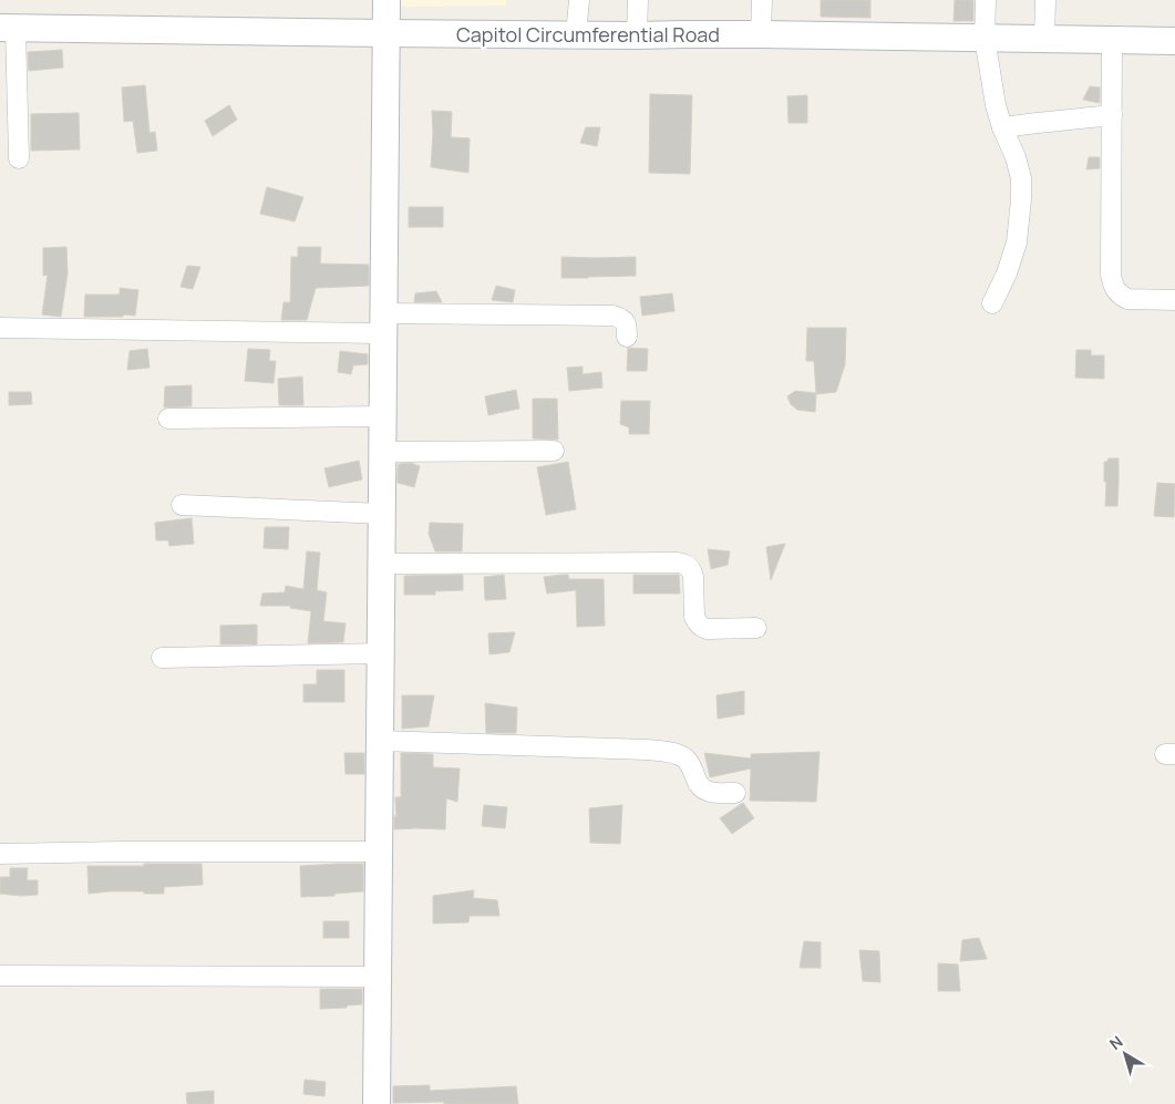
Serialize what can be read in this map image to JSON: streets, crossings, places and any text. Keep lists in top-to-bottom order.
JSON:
{
  "streets": {
    "main road": ["Capitol Circumferential Road"]
  },
  "north": "top left"
}
